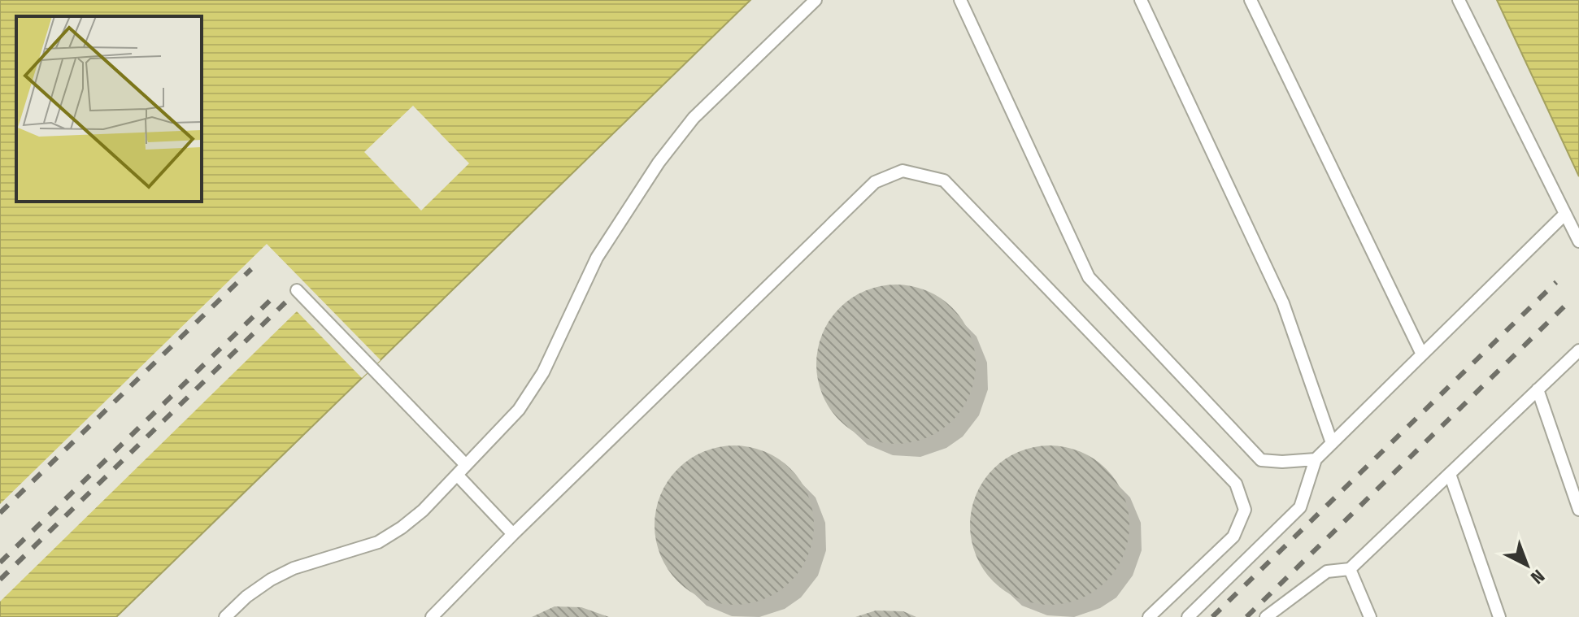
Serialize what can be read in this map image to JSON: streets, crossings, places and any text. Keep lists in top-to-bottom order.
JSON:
{
  "north": "bottom right"
}
